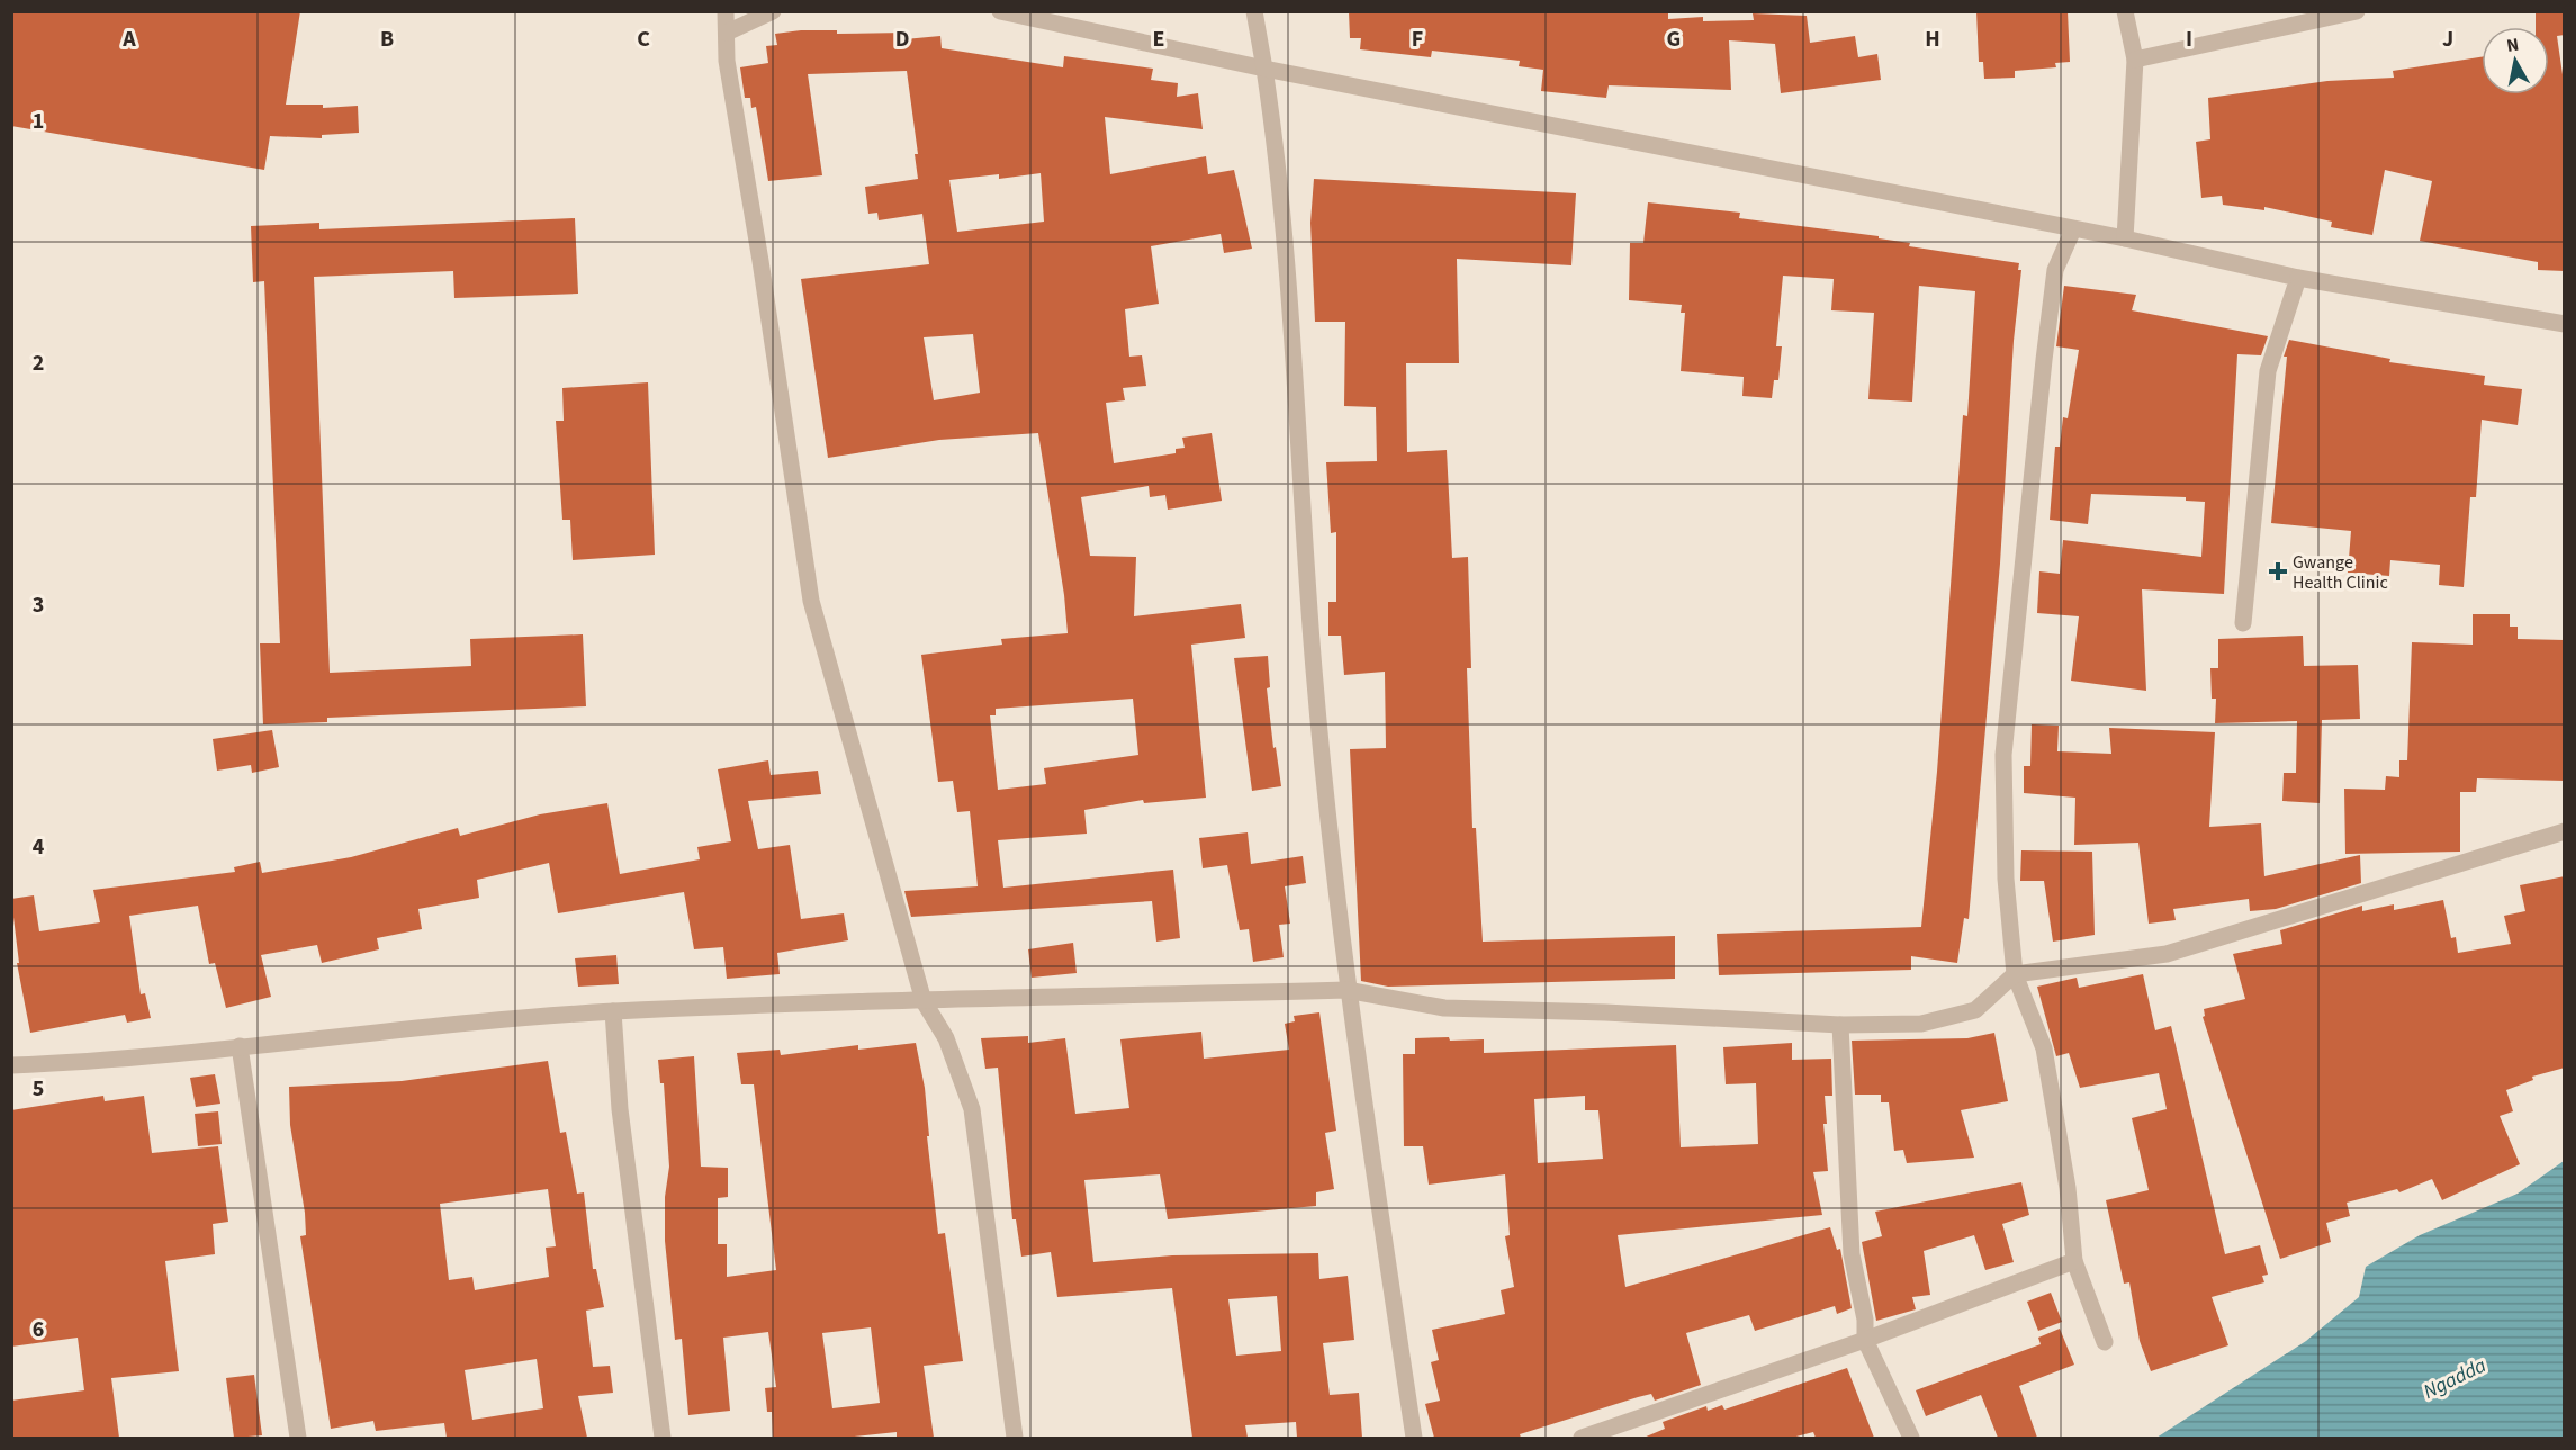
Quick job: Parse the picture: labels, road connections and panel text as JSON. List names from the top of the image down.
{
  "water": ["Ngadda"],
  "places": {
    "health": ["Gwange Health Clinic"]
  },
  "north": "top",
  "grid": {
    "columns": [
      "A",
      "B",
      "C",
      "D",
      "E",
      "F",
      "G",
      "H",
      "I",
      "J"
    ],
    "rows": [
      "1",
      "2",
      "3",
      "4",
      "5",
      "6"
    ]
  }
}
